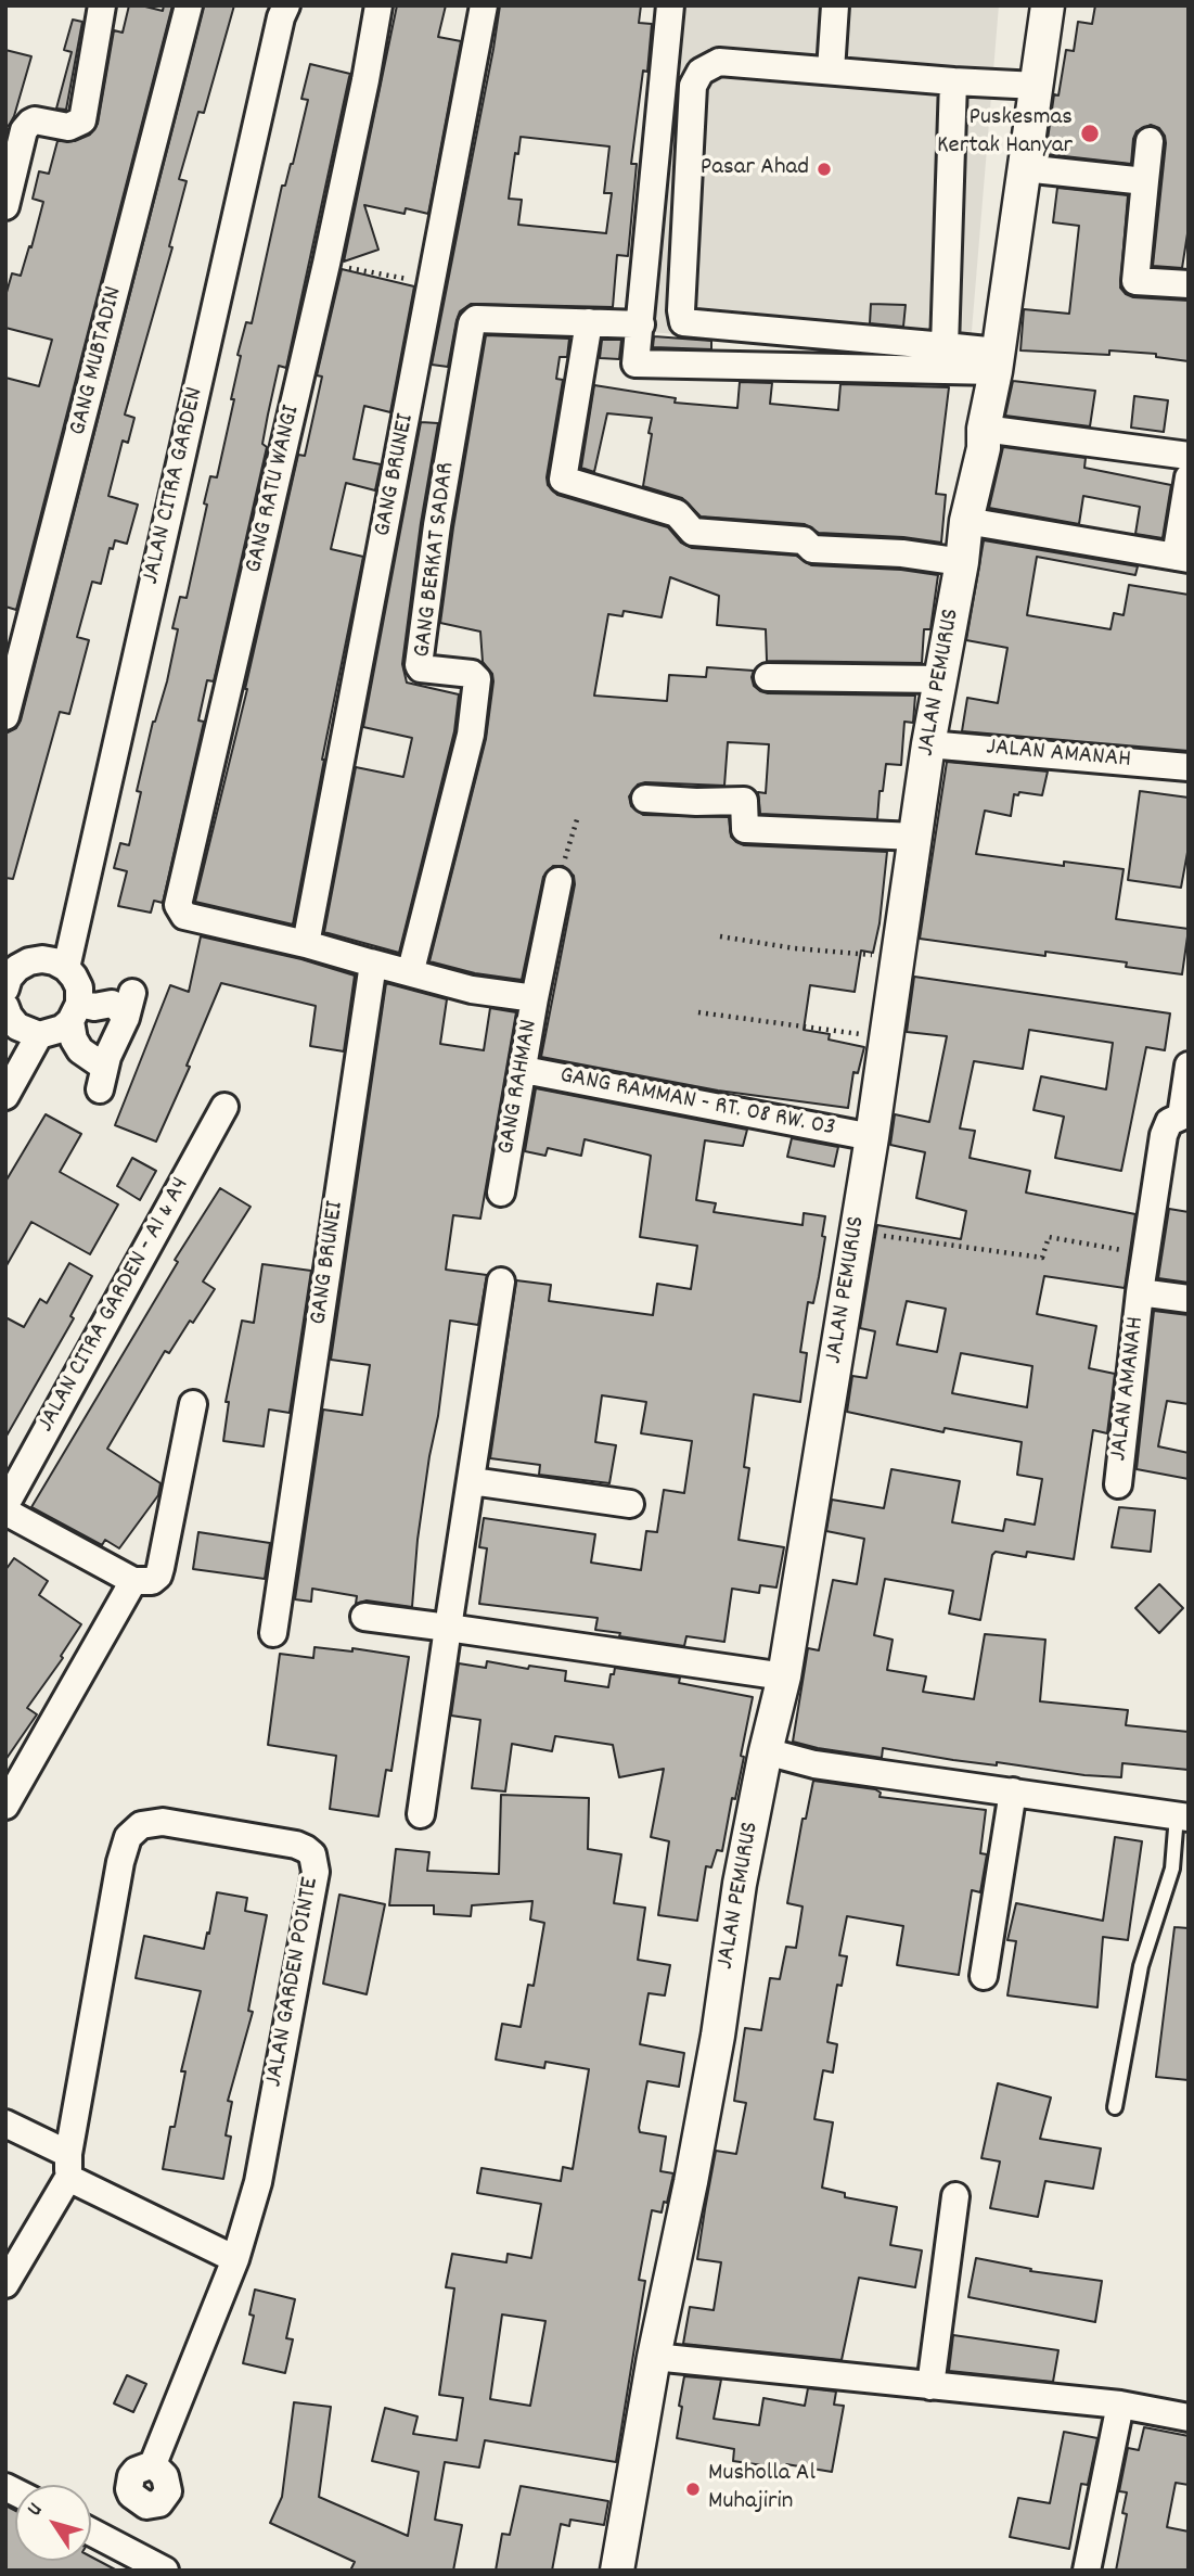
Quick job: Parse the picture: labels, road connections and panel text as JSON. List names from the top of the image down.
{
  "streets": {
    "street": [
      "GANG MUBTADIN",
      "GANG BRUNEI",
      "JALAN CITRA GARDEN",
      "GANG RATU WANGI",
      "GANG BERKAT SADAR",
      "JALAN PEMURUS",
      "JALAN AMANAH",
      "GANG RAHMAN",
      "GANG RAMMAN - RT. 08 RW. 03",
      "JALAN CITRA GARDEN - A1 & A4",
      "JALAN GARDEN POINTE"
    ]
  },
  "crossings": [
    ["GANG BRUNEI", "GANG RATU WANGI"],
    ["GANG BRUNEI", "GANG RAHMAN"],
    ["JALAN PEMURUS", "JALAN AMANAH"],
    ["JALAN PEMURUS", "GANG RAMMAN - RT. 08 RW. 03"],
    ["GANG RAHMAN", "GANG RAMMAN - RT. 08 RW. 03"]
  ],
  "places": ["Puskesmas Kertak Hanyar", "Pasar Ahad", "Musholla Al Muhajirin"],
  "north": "top left"
}
